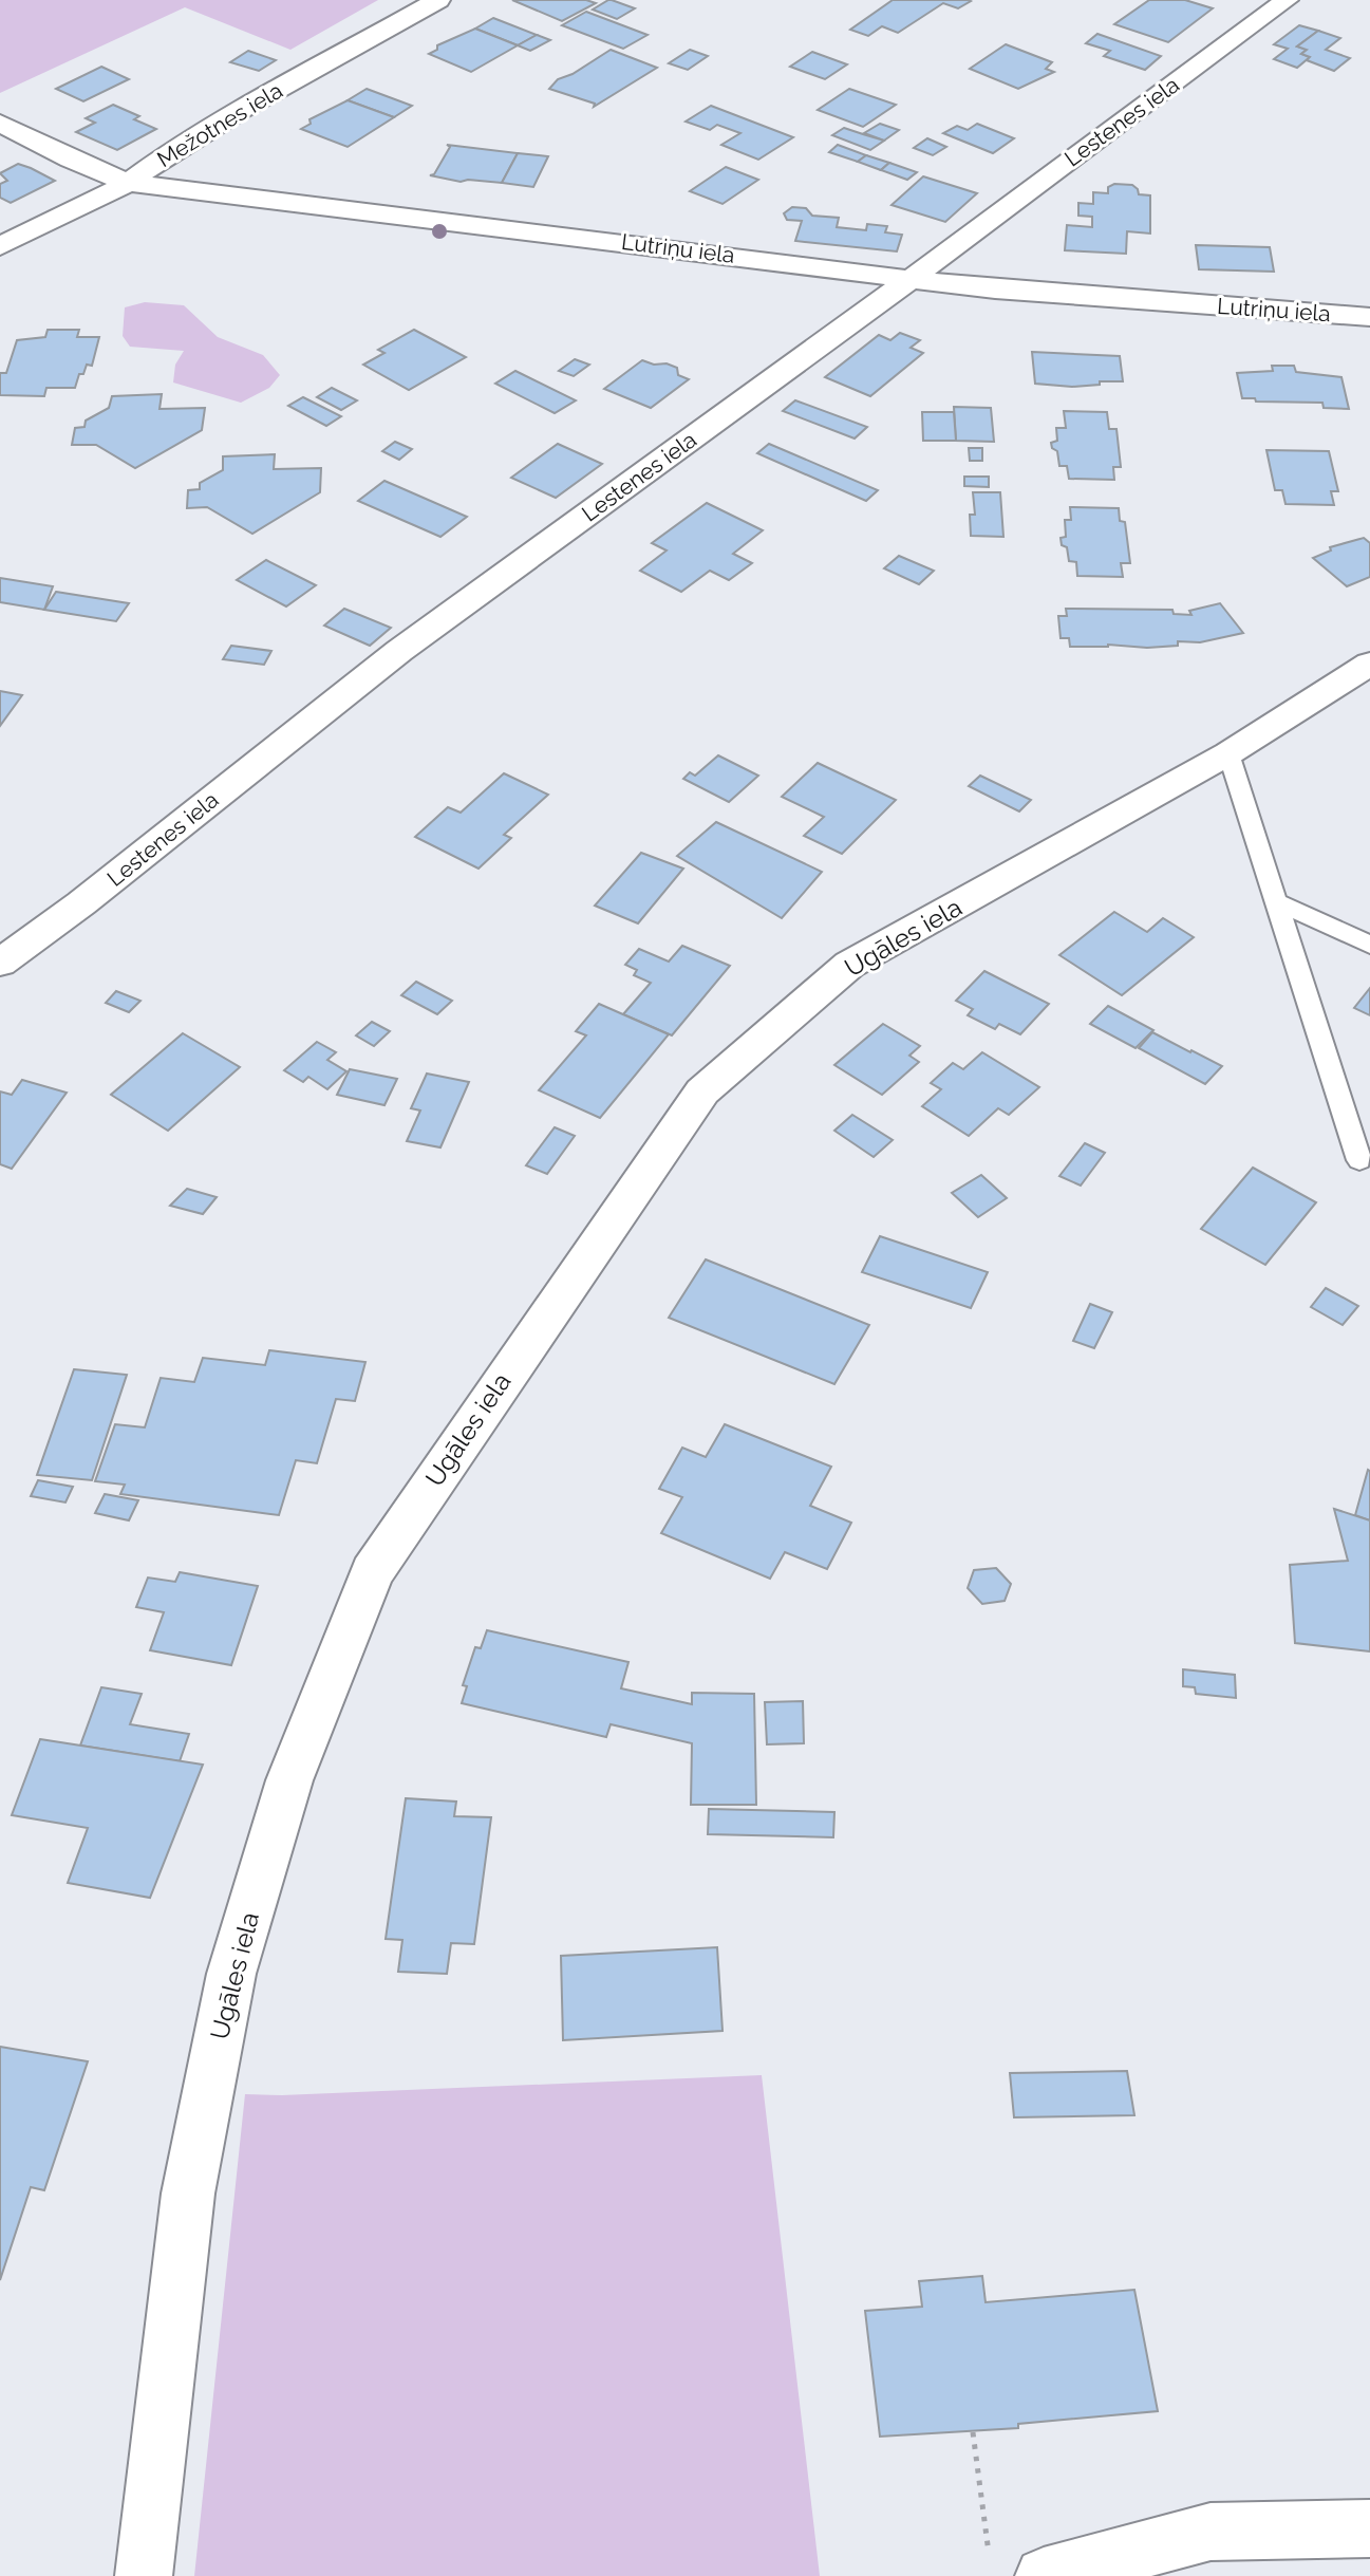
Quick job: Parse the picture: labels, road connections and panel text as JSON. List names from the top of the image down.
{
  "streets": {
    "street": [
      "Lestenes iela",
      "Mežotnes iela",
      "Lutriņu iela",
      "Ugāles iela"
    ]
  },
  "crossings": [
    ["Lestenes iela", "Lutriņu iela"],
    ["Mežotnes iela", "Lutriņu iela"]
  ]
}
